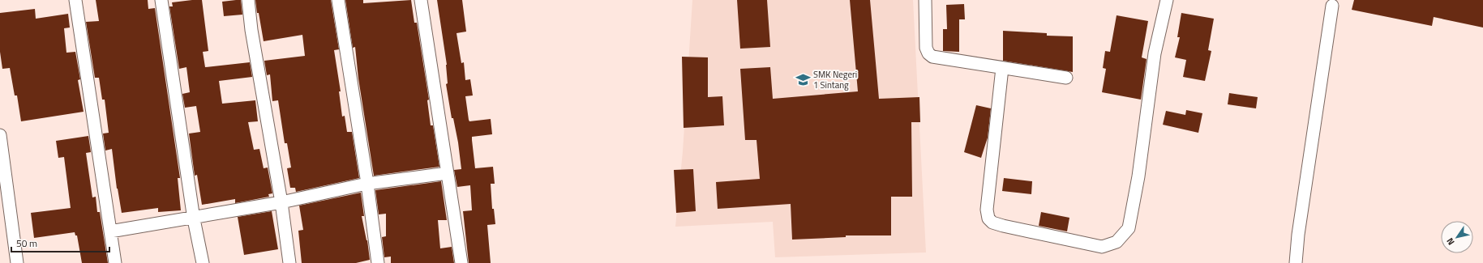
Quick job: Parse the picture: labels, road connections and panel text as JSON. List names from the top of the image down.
{
  "places": {
    "school or university": ["SMK Negeri 1 Sintang"]
  },
  "scale_bar": "50 m",
  "north": "bottom left"
}
